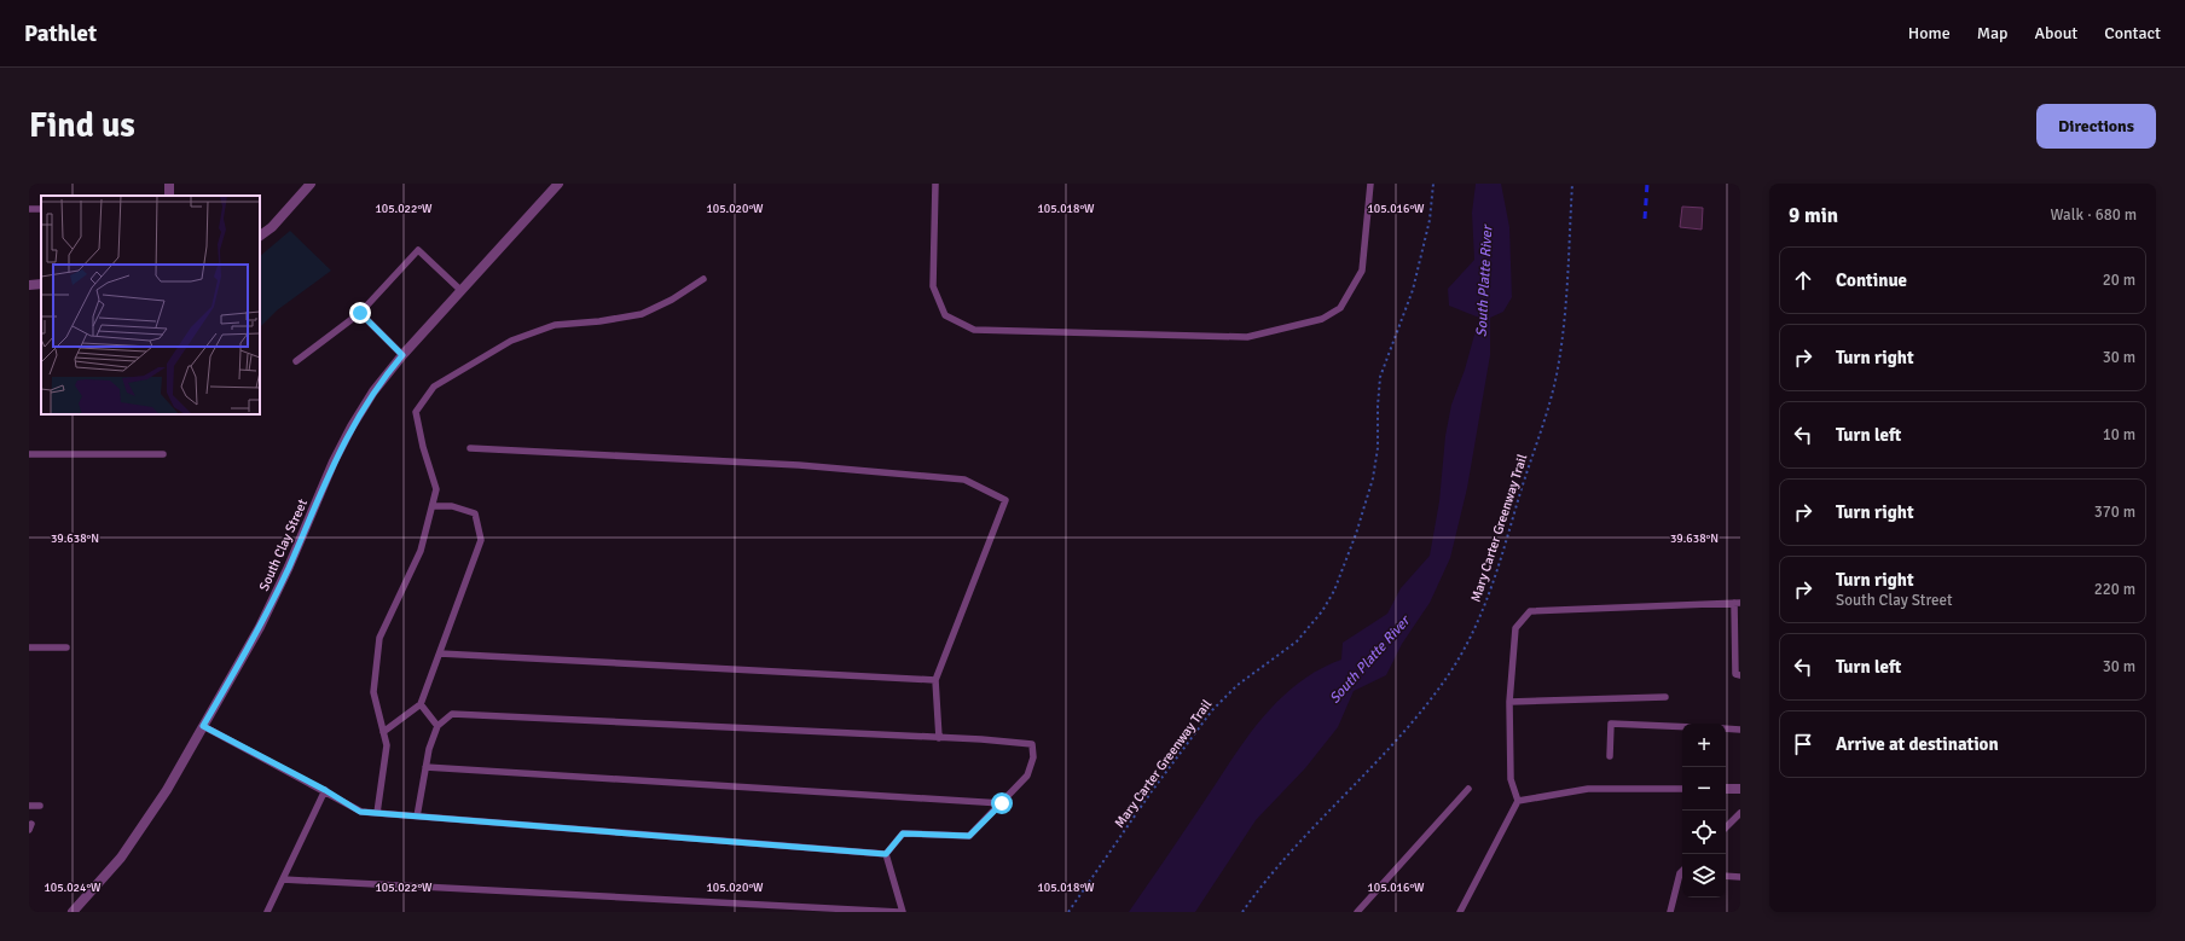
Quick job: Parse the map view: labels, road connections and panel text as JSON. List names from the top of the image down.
{
  "streets": {
    "street": ["South Clay Street"],
    "path": ["Mary Carter Greenway Trail"]
  },
  "water": ["South Platte River"],
  "page": {
    "header": "Pathlet",
    "nav": [
      "Home",
      "Map",
      "About",
      "Contact"
    ],
    "buttons": "Directions",
    "title": "Find us",
    "heading": ["9 min", "Walk · 680 m"],
    "list": [
      ["Continue", "20 m"],
      ["Turn right", "30 m"],
      ["Turn left", "10 m"],
      ["Turn right", "370 m"],
      ["Turn right", "South Clay Street", "220 m"],
      ["Turn left", "30 m"],
      "Arrive at destination"
    ],
    "map_buttons": ["+", "−"]
  },
  "coordinates": [
    "105.022°W",
    "105.020°W",
    "105.018°W",
    "105.016°W",
    "39.638°N",
    "105.024°W"
  ]
}
